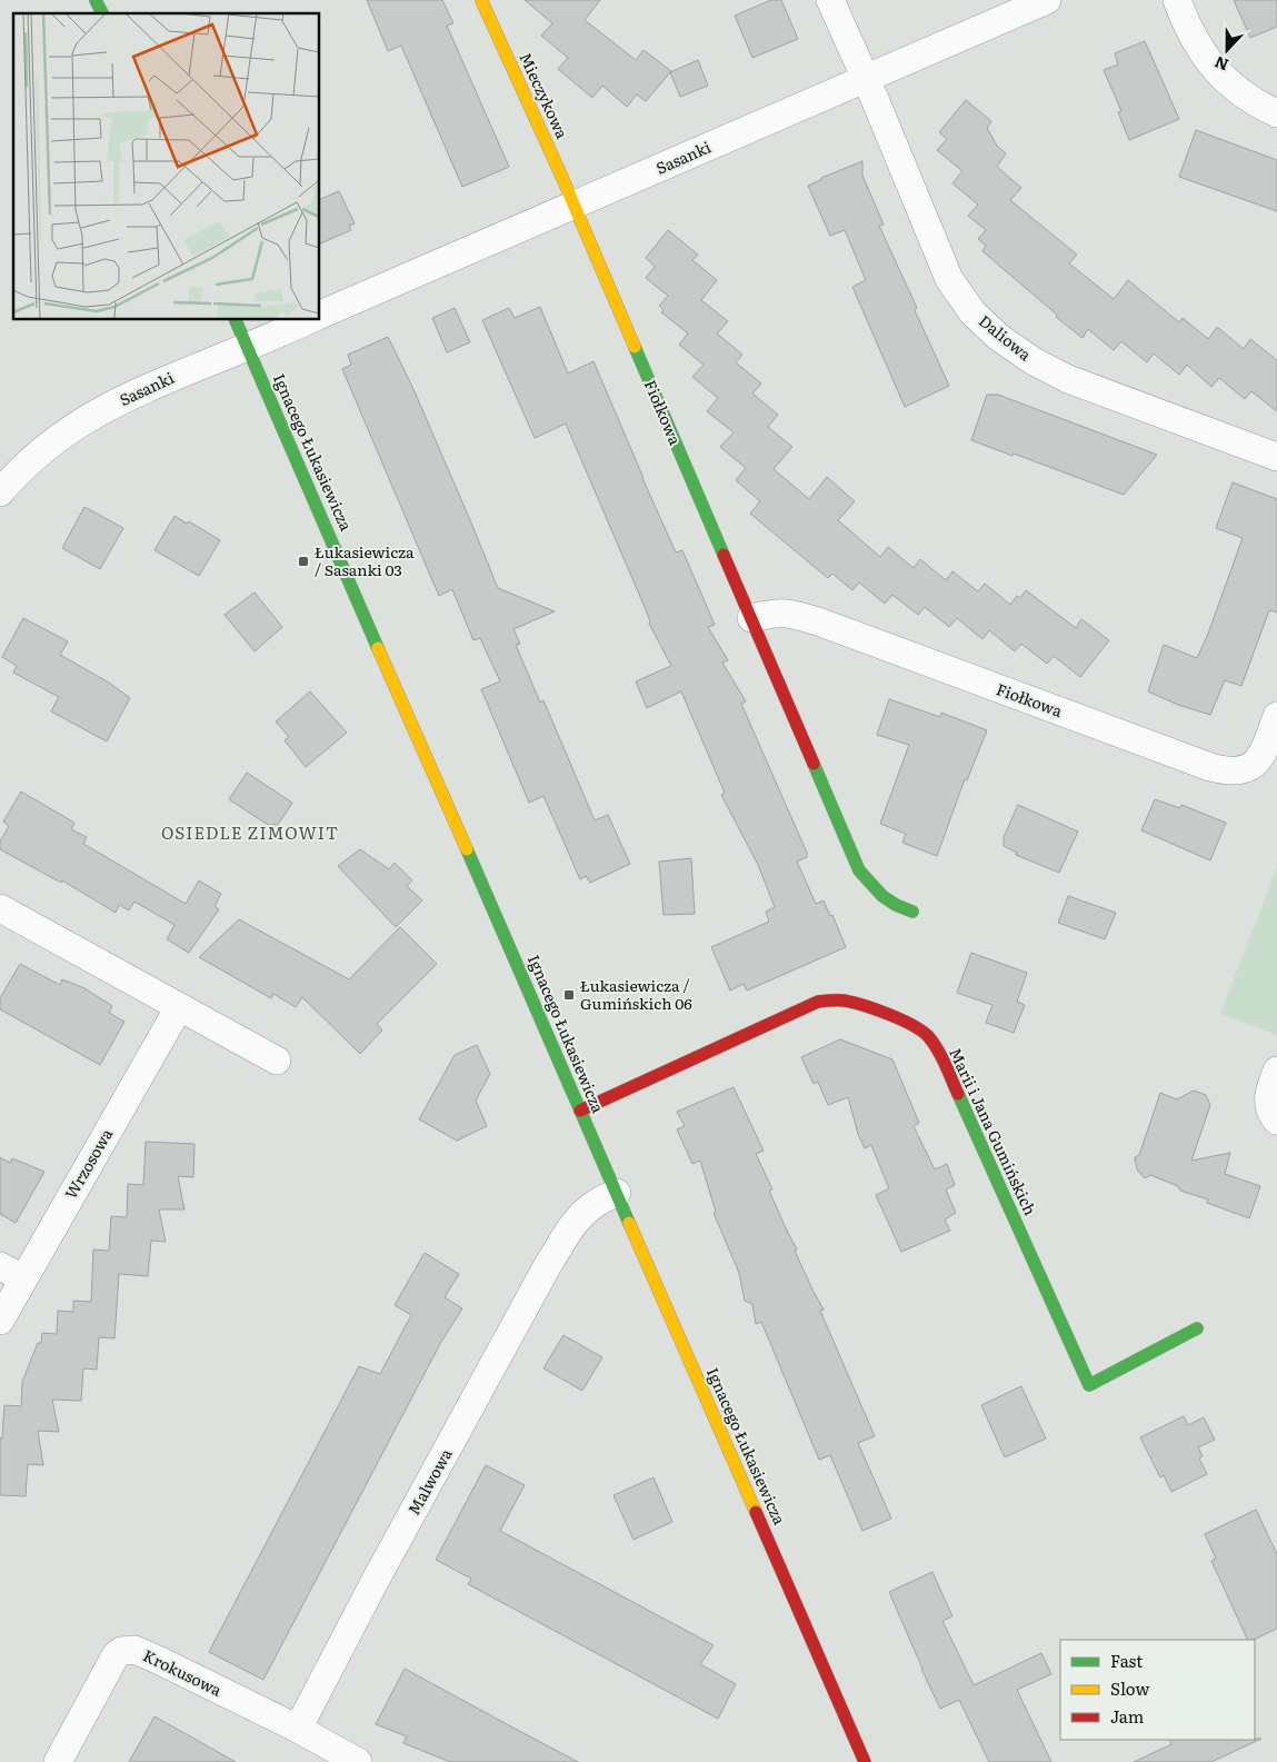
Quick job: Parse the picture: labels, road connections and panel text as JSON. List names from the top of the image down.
{
  "streets": {
    "street": [
      "Mieczykowa",
      "Sasanki",
      "Daliowa",
      "Fiołkowa",
      "Ignacego Łukasiewicza",
      "Marii i Jana Gumińskich",
      "Wrzosowa",
      "Malwowa",
      "Krokusowa"
    ]
  },
  "crossings": [
    ["Mieczykowa", "Sasanki"],
    ["Mieczykowa", "Fiołkowa"],
    ["Sasanki", "Daliowa"],
    ["Sasanki", "Fiołkowa"],
    ["Sasanki", "Ignacego Łukasiewicza"],
    ["Ignacego Łukasiewicza", "Marii i Jana Gumińskich"],
    ["Ignacego Łukasiewicza", "Malwowa"],
    ["Malwowa", "Krokusowa"]
  ],
  "districts": ["OSIEDLE ZIMOWIT"],
  "places": {
    "transit": ["Łukasiewicza / Sasanki 03", "Łukasiewicza / Gumińskich 06"]
  },
  "legend": ["Fast", "Slow", "Jam"],
  "north": "bottom"
}
